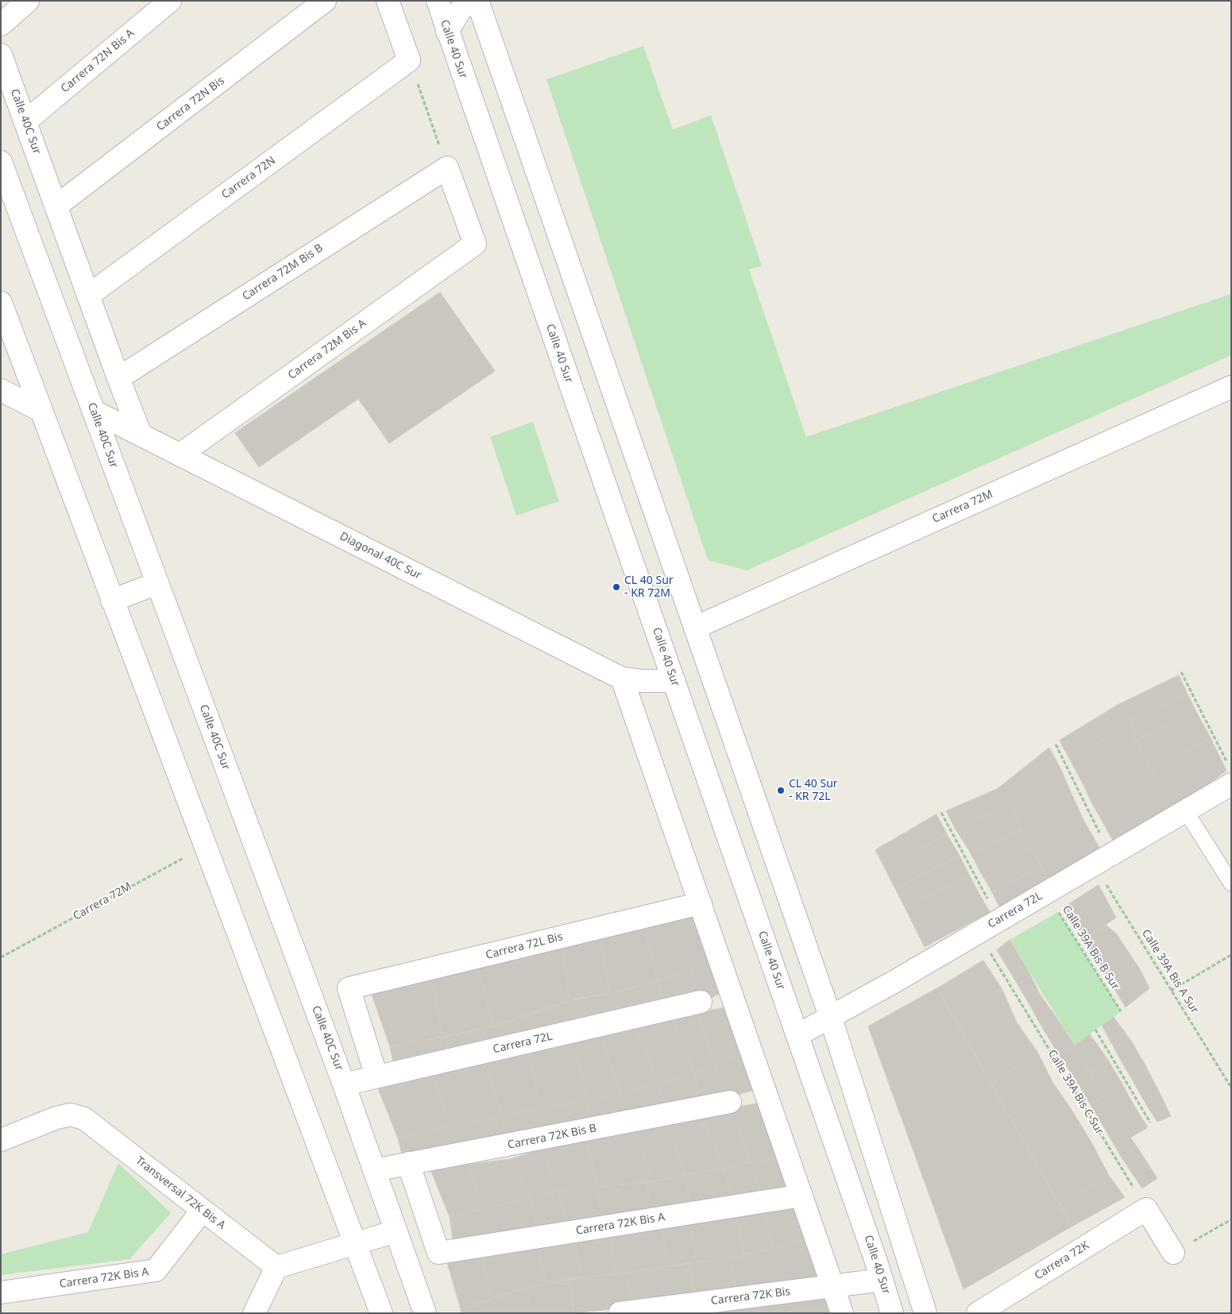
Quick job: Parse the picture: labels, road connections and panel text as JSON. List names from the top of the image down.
{
  "streets": {
    "street": [
      "Calle 40 Sur",
      "Carrera 72N Bis A",
      "Carrera 72N Bis",
      "Calle 40C Sur",
      "Carrera 72N",
      "Carrera 72M Bis B",
      "Carrera 72M Bis A",
      "Carrera 72M",
      "Diagonal 40C Sur",
      "Carrera 72L",
      "Carrera 72L Bis",
      "Carrera 72K Bis B",
      "Transversal 72K Bis A",
      "Carrera 72K Bis A",
      "Carrera 72K",
      "Carrera 72K Bis"
    ],
    "path": ["Calle 39A Bis B Sur", "Calle 39A Bis A Sur", "Calle 39A Bis C Sur"]
  },
  "crossings": [
    ["Calle 40 Sur", "Diagonal 40C Sur"],
    ["Calle 40 Sur", "Carrera 72L"],
    ["Calle 40 Sur", "Carrera 72K Bis"],
    ["Carrera 72N Bis A", "Calle 40C Sur"],
    ["Carrera 72N Bis", "Calle 40C Sur"],
    ["Calle 40C Sur", "Carrera 72N"],
    ["Calle 40C Sur", "Carrera 72M Bis B"],
    ["Calle 40C Sur", "Diagonal 40C Sur"],
    ["Calle 40C Sur", "Carrera 72L"],
    ["Calle 40C Sur", "Carrera 72K Bis B"],
    ["Carrera 72M Bis B", "Carrera 72M Bis A"],
    ["Carrera 72M Bis A", "Diagonal 40C Sur"],
    ["Carrera 72L", "Carrera 72L Bis"],
    ["Carrera 72L", "Calle 39A Bis B Sur"],
    ["Carrera 72L", "Calle 39A Bis A Sur"],
    ["Carrera 72L", "Calle 39A Bis C Sur"],
    ["Calle 39A Bis C Sur", "Carrera 72K"],
    ["Carrera 72K Bis B", "Carrera 72K Bis A"],
    ["Transversal 72K Bis A", "Carrera 72K Bis A"]
  ],
  "places": ["CL 40 Sur - KR 72M", "CL 40 Sur - KR 72L"]
}
